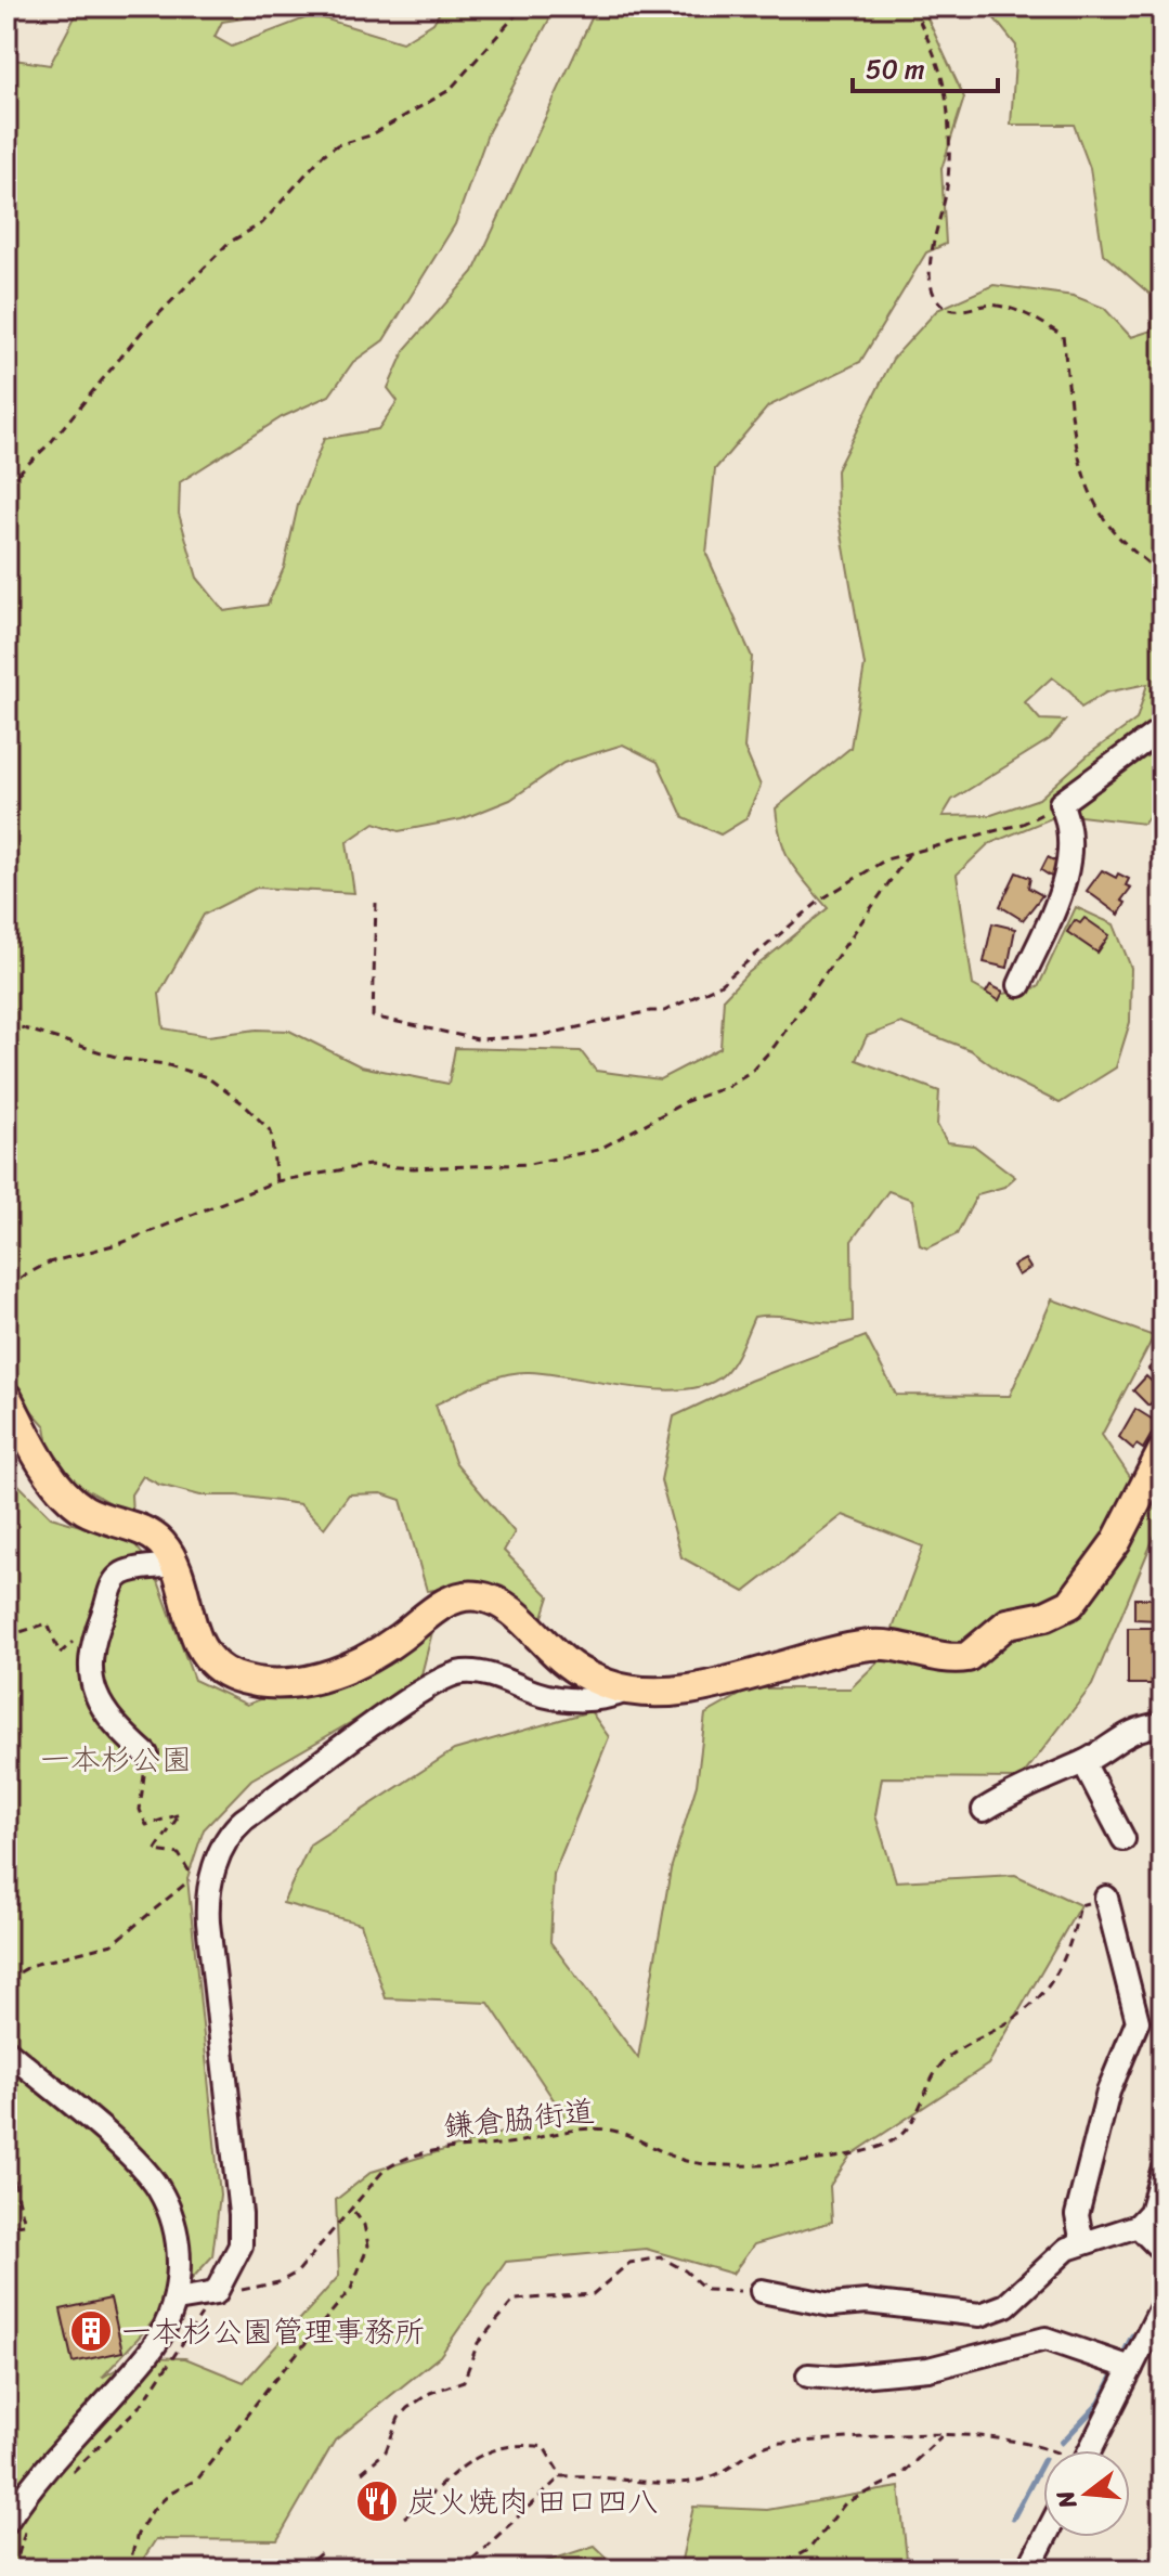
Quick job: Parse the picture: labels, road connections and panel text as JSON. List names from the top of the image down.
{
  "streets": {
    "path": ["鎌倉脇街道"]
  },
  "parks": ["一本杉公園"],
  "places": {
    "building": ["一本杉公園管理事務所"],
    "restaurant": ["炭火焼肉 田口四八"]
  },
  "scale_bar": "50 m",
  "north": "left"
}
